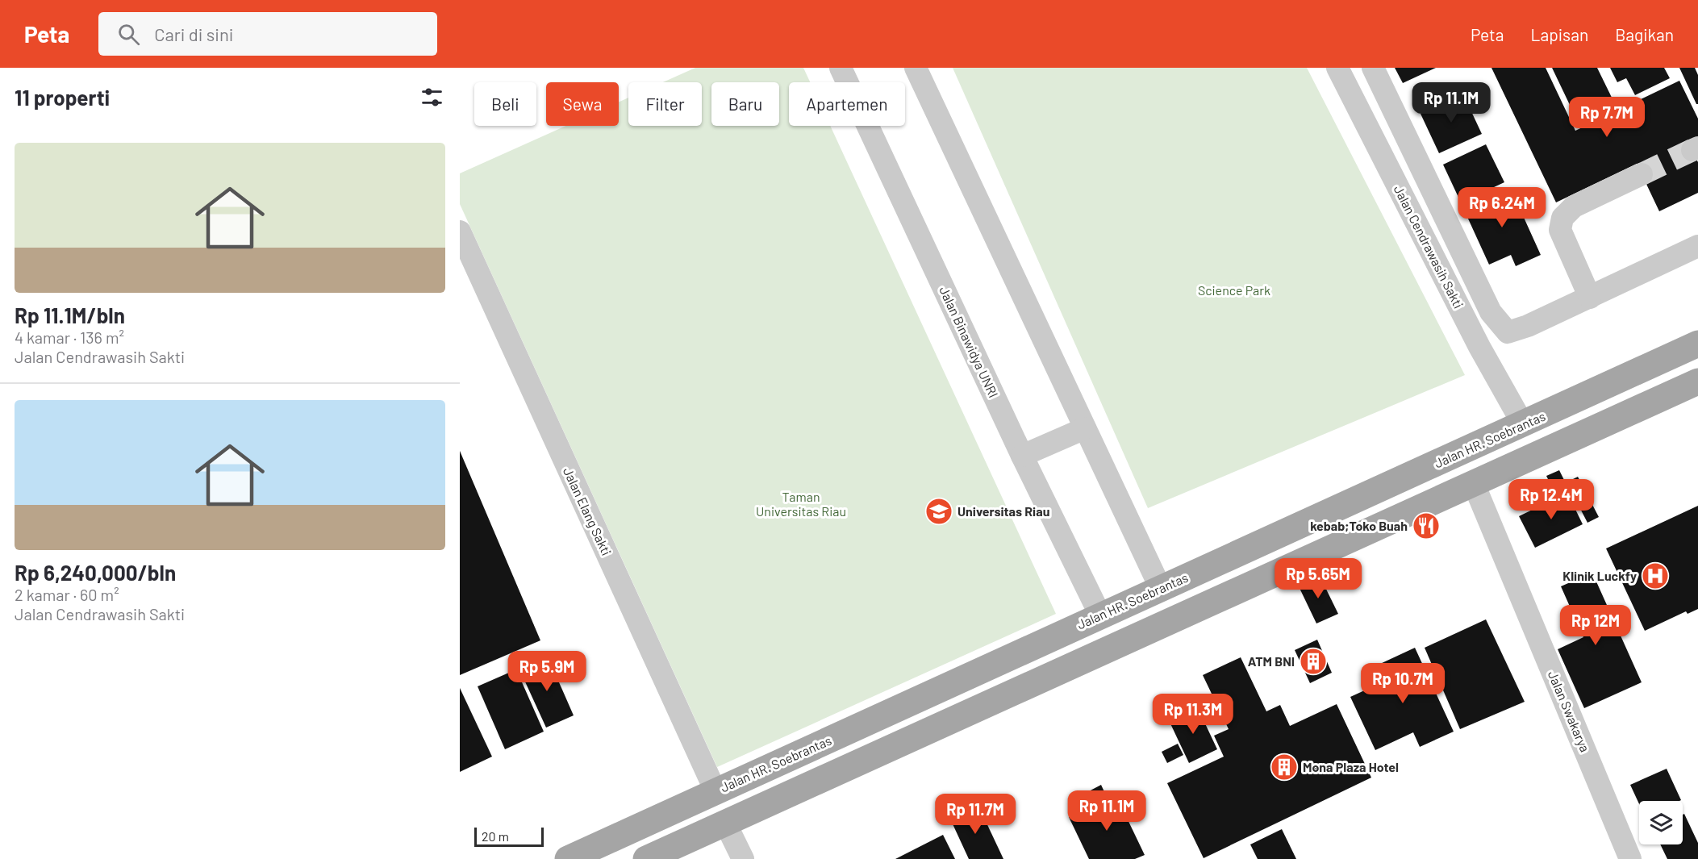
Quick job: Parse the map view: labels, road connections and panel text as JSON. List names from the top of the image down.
{
  "streets": {
    "main road": ["Jalan HR. Soebrantas"],
    "street": [
      "Jalan Cendrawasih Sakti",
      "Jalan Binawidya UNRI",
      "Jalan Elang Sakti",
      "Jalan Swakarya"
    ]
  },
  "crossings": [
    ["Jalan Cendrawasih Sakti", "Jalan HR. Soebrantas"],
    ["Jalan Binawidya UNRI", "Jalan HR. Soebrantas"],
    ["Jalan HR. Soebrantas", "Jalan Elang Sakti"]
  ],
  "parks": ["Science Park", "Taman Universitas Riau"],
  "places": {
    "school or university": ["Universitas Riau"],
    "restaurant": ["kebab;Toko Buah"],
    "hospital": ["Klinik Luckfy"],
    "building": ["ATM BNI", "Mona Plaza Hotel"]
  },
  "scale_bar": "20 m",
  "page": {
    "header": "Peta",
    "search": "Cari di sini",
    "nav": ["Peta", "Lapisan", "Bagikan"],
    "heading": "11 properti",
    "price": [
      "Rp 11.1M",
      "Rp 7.7M",
      "Rp 6.24M",
      "Rp 12.4M",
      "Rp 5.65M",
      "Rp 12M",
      "Rp 5.9M",
      "Rp 10.7M",
      "Rp 11.3M",
      "Rp 11.1M",
      "Rp 11.7M"
    ],
    "chip": [
      "Beli",
      "Sewa",
      "Filter",
      "Baru",
      "Apartemen"
    ],
    "list": [
      {
        "name": "Rp 11.1M/bln",
        "note": "4 kamar · 136 m² · Jalan Cendrawasih Sakti"
      },
      {
        "name": "Rp 6,240,000/bln",
        "note": "2 kamar · 60 m² · Jalan Cendrawasih Sakti"
      }
    ],
    "scale": "20 m"
  }
}
